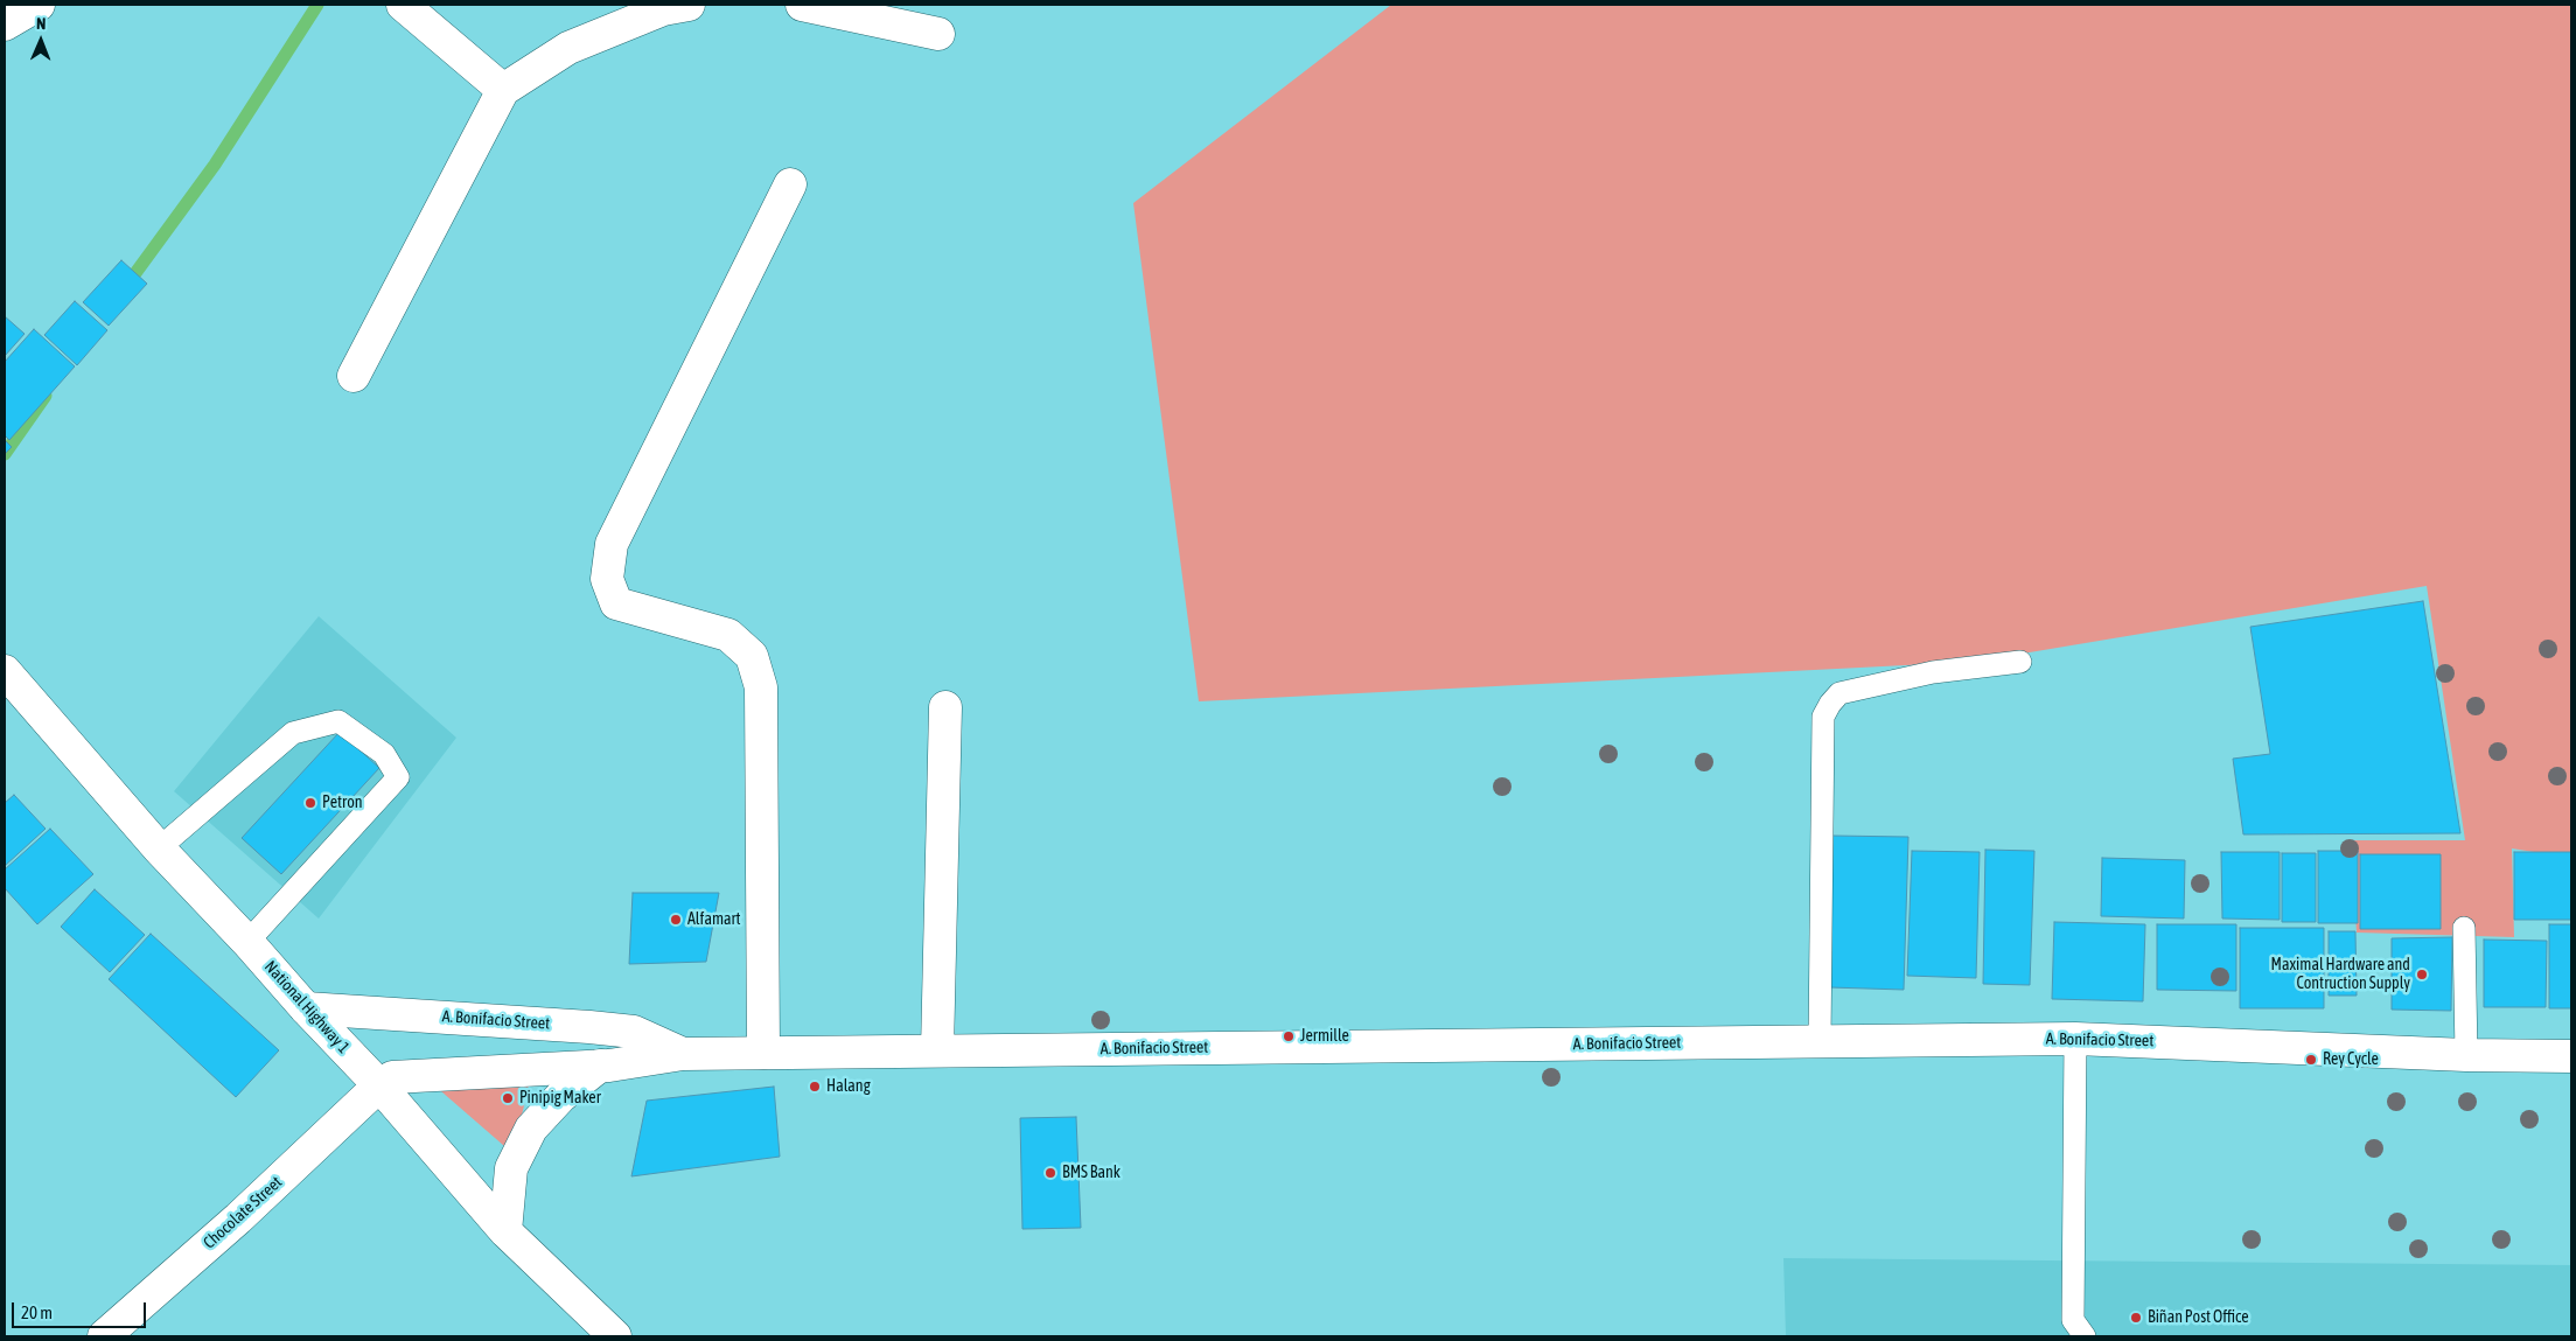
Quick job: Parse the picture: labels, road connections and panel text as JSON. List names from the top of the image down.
{
  "streets": {
    "main road": ["National Highway 1", "A. Bonifacio Street", "Chocolate Street"]
  },
  "crossings": [
    ["National Highway 1", "A. Bonifacio Street"],
    ["National Highway 1", "Chocolate Street"],
    ["A. Bonifacio Street", "Chocolate Street"]
  ],
  "places": [
    "Petron",
    "Alfamart",
    "Maximal Hardware and Contruction Supply",
    "Jermille",
    "Rey Cycle",
    "Halang",
    "Pinipig Maker",
    "BMS Bank",
    "Biñan Post Office"
  ],
  "scale_bar": "20 m",
  "north": "top"
}
